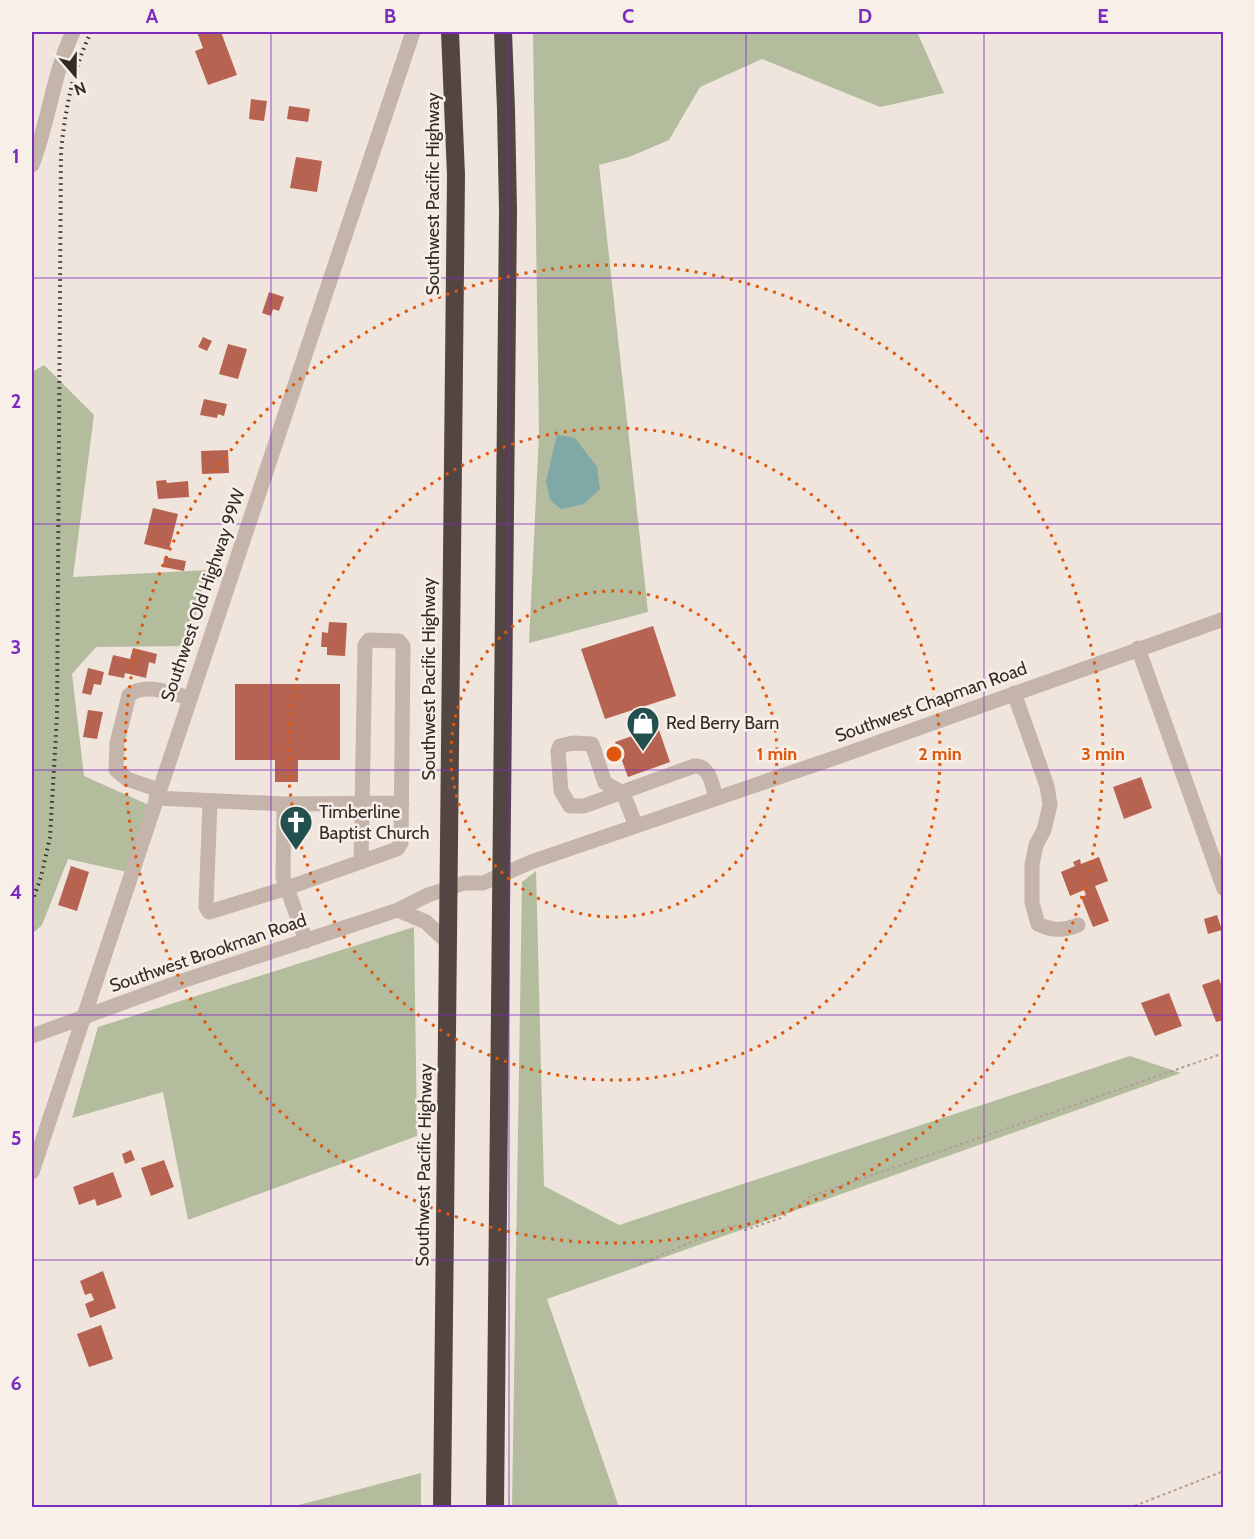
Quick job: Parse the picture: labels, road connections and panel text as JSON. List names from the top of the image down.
{
  "streets": {
    "highway": ["Southwest Pacific Highway"],
    "street": ["Southwest Old Highway 99W", "Southwest Chapman Road", "Southwest Brookman Road"]
  },
  "crossings": [
    ["Southwest Pacific Highway", "Southwest Chapman Road"],
    ["Southwest Pacific Highway", "Southwest Brookman Road"],
    ["Southwest Old Highway 99W", "Southwest Brookman Road"],
    ["Southwest Chapman Road", "Southwest Brookman Road"]
  ],
  "places": {
    "shop": ["Red Berry Barn"],
    "church": ["Timberline Baptist Church"]
  },
  "north": "bottom",
  "grid": {
    "columns": [
      "A",
      "B",
      "C",
      "D",
      "E"
    ],
    "rows": [
      "1",
      "2",
      "3",
      "4",
      "5",
      "6"
    ]
  },
  "rings": ["1 min", "2 min", "3 min"]
}
